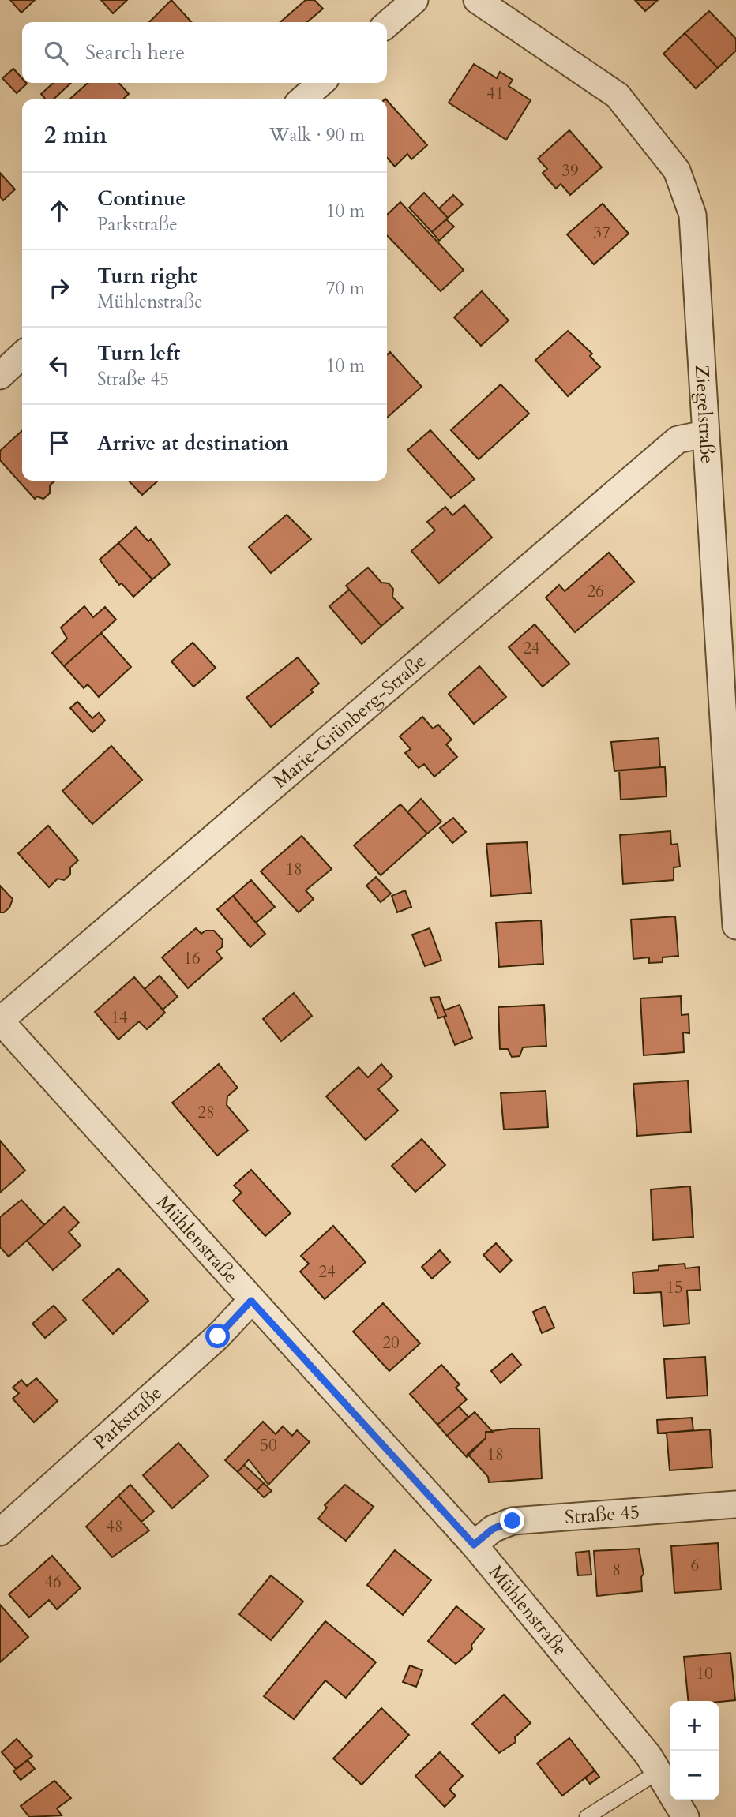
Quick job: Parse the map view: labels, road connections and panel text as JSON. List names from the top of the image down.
{
  "streets": {
    "street": [
      "Ziegelstraße",
      "Marie-Grünberg-Straße",
      "Mühlenstraße",
      "Parkstraße",
      "Straße 45"
    ]
  },
  "crossings": [
    ["Ziegelstraße", "Marie-Grünberg-Straße"],
    ["Marie-Grünberg-Straße", "Mühlenstraße"],
    ["Mühlenstraße", "Parkstraße"],
    ["Mühlenstraße", "Straße 45"]
  ],
  "house_numbers": [
    "41",
    "39",
    "37",
    "26",
    "24",
    "18",
    "16",
    "14",
    "28",
    "24",
    "15",
    "20",
    "50",
    "18",
    "48",
    "6",
    "8",
    "46",
    "10"
  ],
  "page": {
    "search": "Search here",
    "heading": ["2 min", "Walk · 90 m"],
    "list": [
      ["Continue", "Parkstraße", "10 m"],
      ["Turn right", "Mühlenstraße", "70 m"],
      ["Turn left", "Straße 45", "10 m"],
      "Arrive at destination"
    ],
    "map_buttons": ["+", "−"]
  }
}
